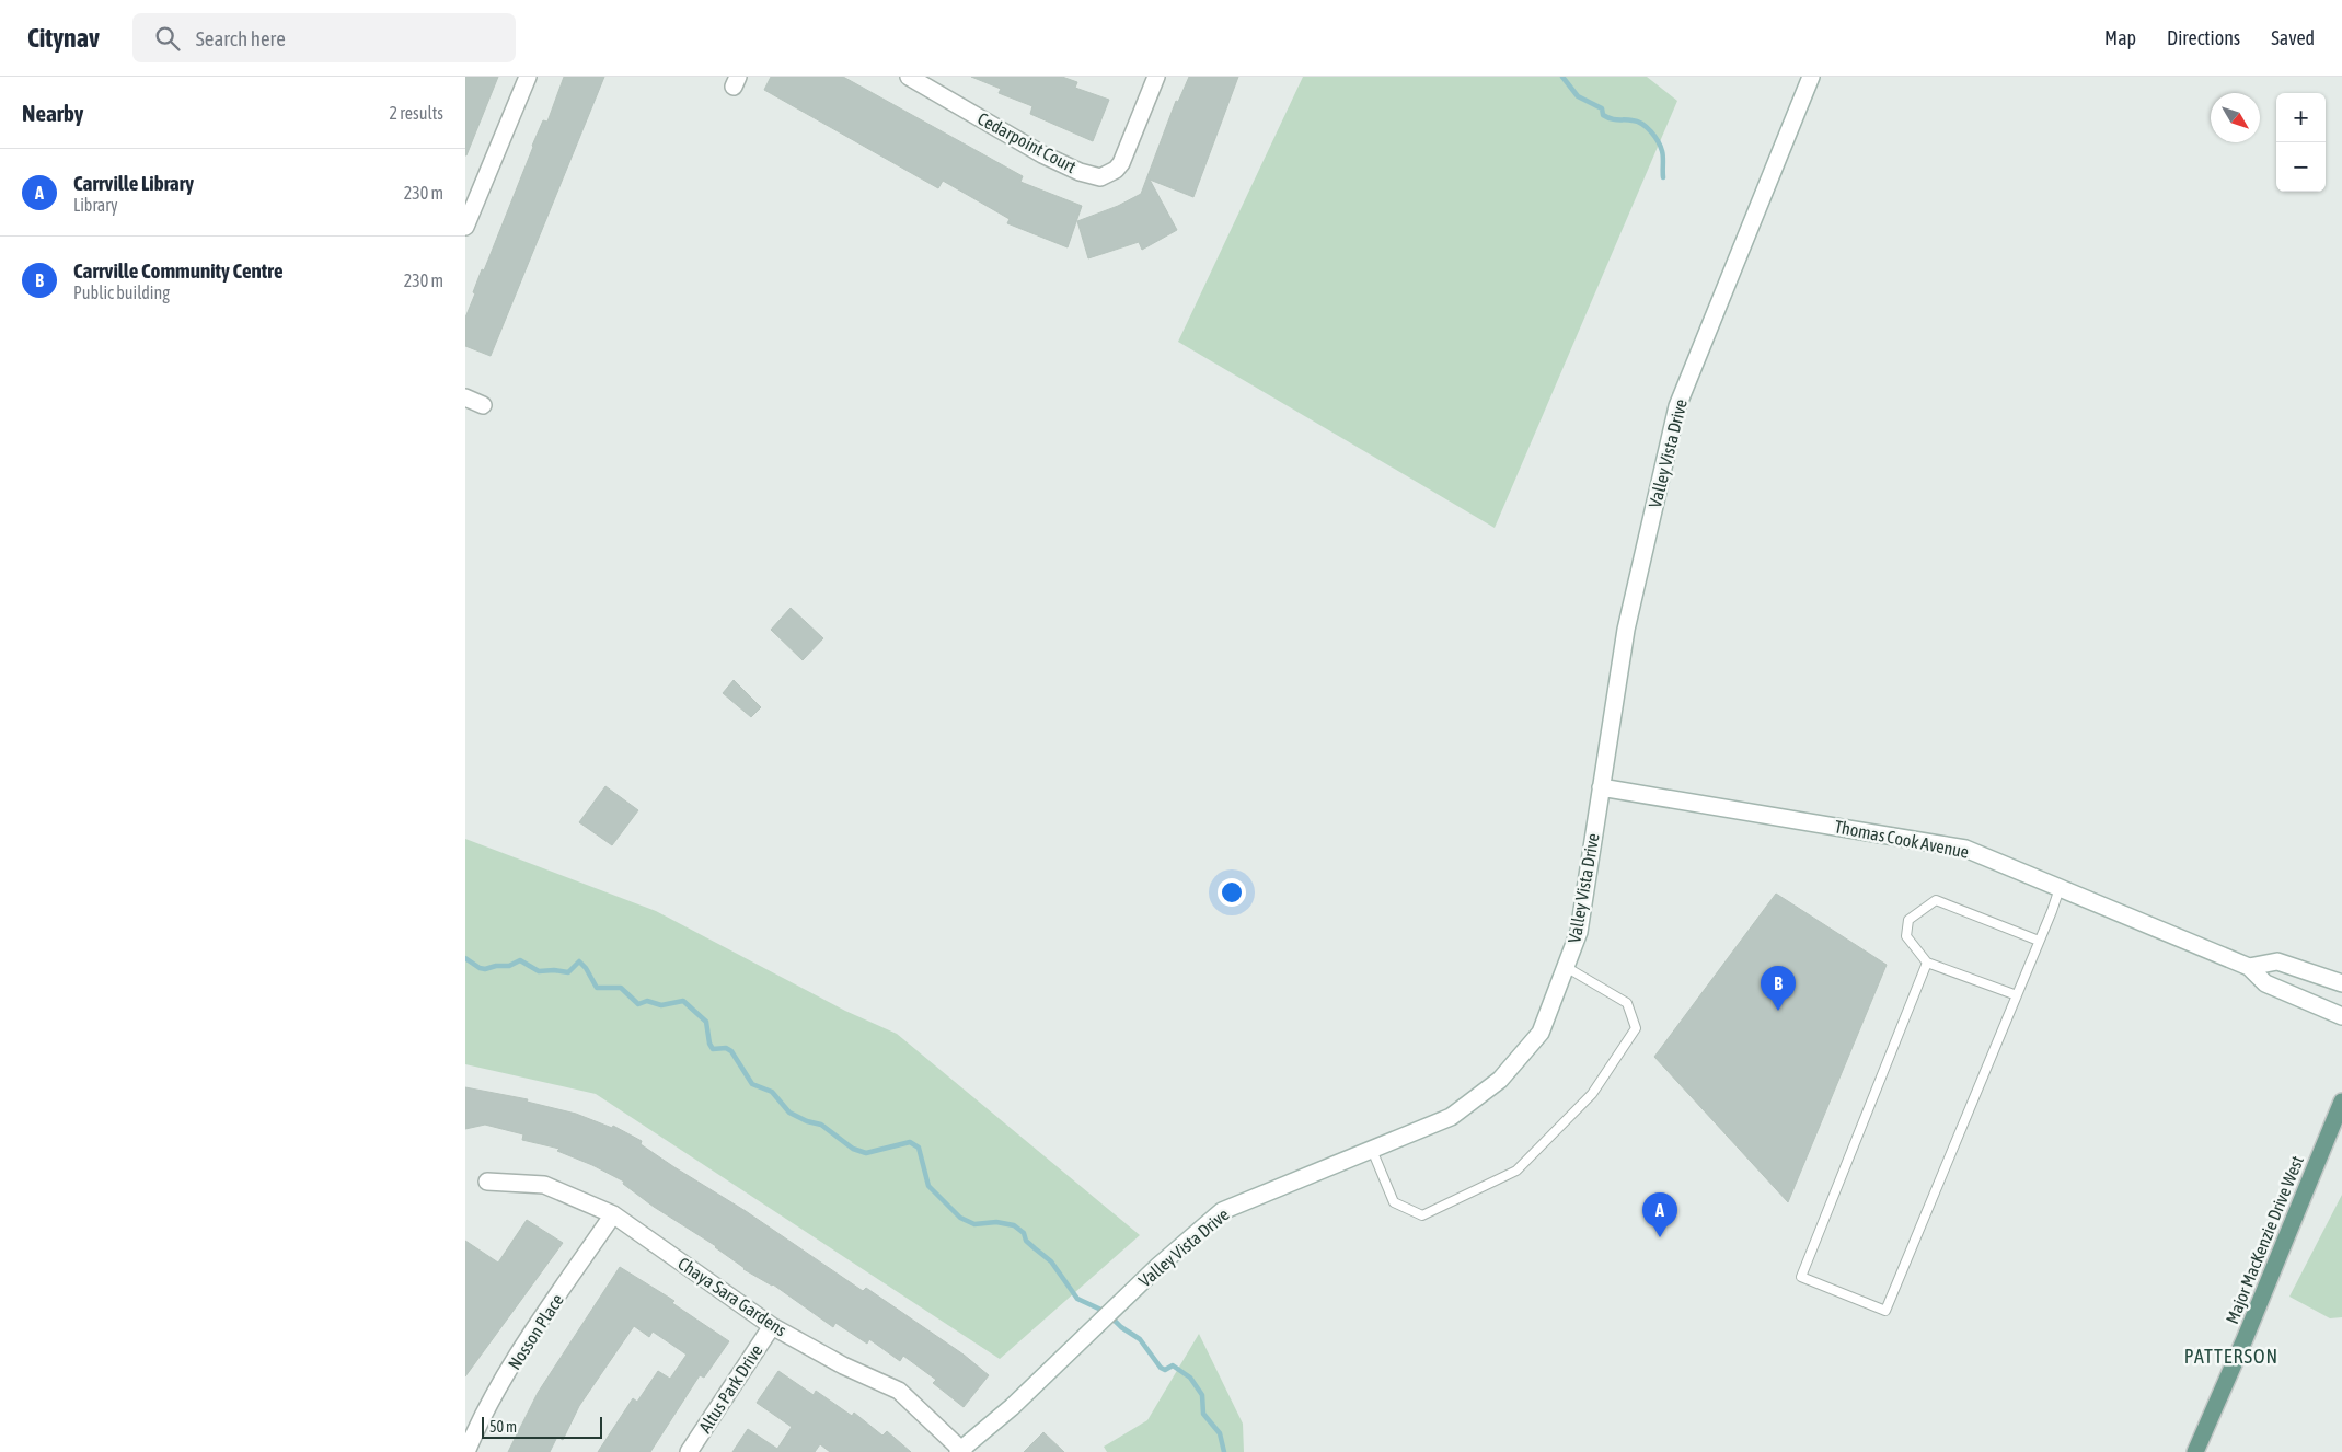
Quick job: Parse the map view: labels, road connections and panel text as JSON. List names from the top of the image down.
{
  "streets": {
    "main road": ["Major MacKenzie Drive West"],
    "street": [
      "Cedarpoint Court",
      "Valley Vista Drive",
      "Thomas Cook Avenue",
      "Chaya Sara Gardens",
      "Nosson Place",
      "Altus Park Drive"
    ]
  },
  "crossings": [
    ["Valley Vista Drive", "Thomas Cook Avenue"],
    ["Valley Vista Drive", "Chaya Sara Gardens"],
    ["Chaya Sara Gardens", "Nosson Place"],
    ["Chaya Sara Gardens", "Altus Park Drive"]
  ],
  "districts": ["PATTERSON"],
  "scale_bar": "50 m",
  "north": "bottom right",
  "page": {
    "header": "Citynav",
    "search": "Search here",
    "nav": ["Map", "Directions", "Saved"],
    "heading": ["Nearby", "2 results"],
    "map_buttons": ["+", "−"],
    "list": [
      {
        "mark": "A",
        "name": "Carrville Library",
        "note": "Library",
        "value": "230 m"
      },
      {
        "mark": "B",
        "name": "Carrville Community Centre",
        "note": "Public building",
        "value": "230 m"
      }
    ],
    "pins": ["B", "A"],
    "scale": "50 m"
  }
}
